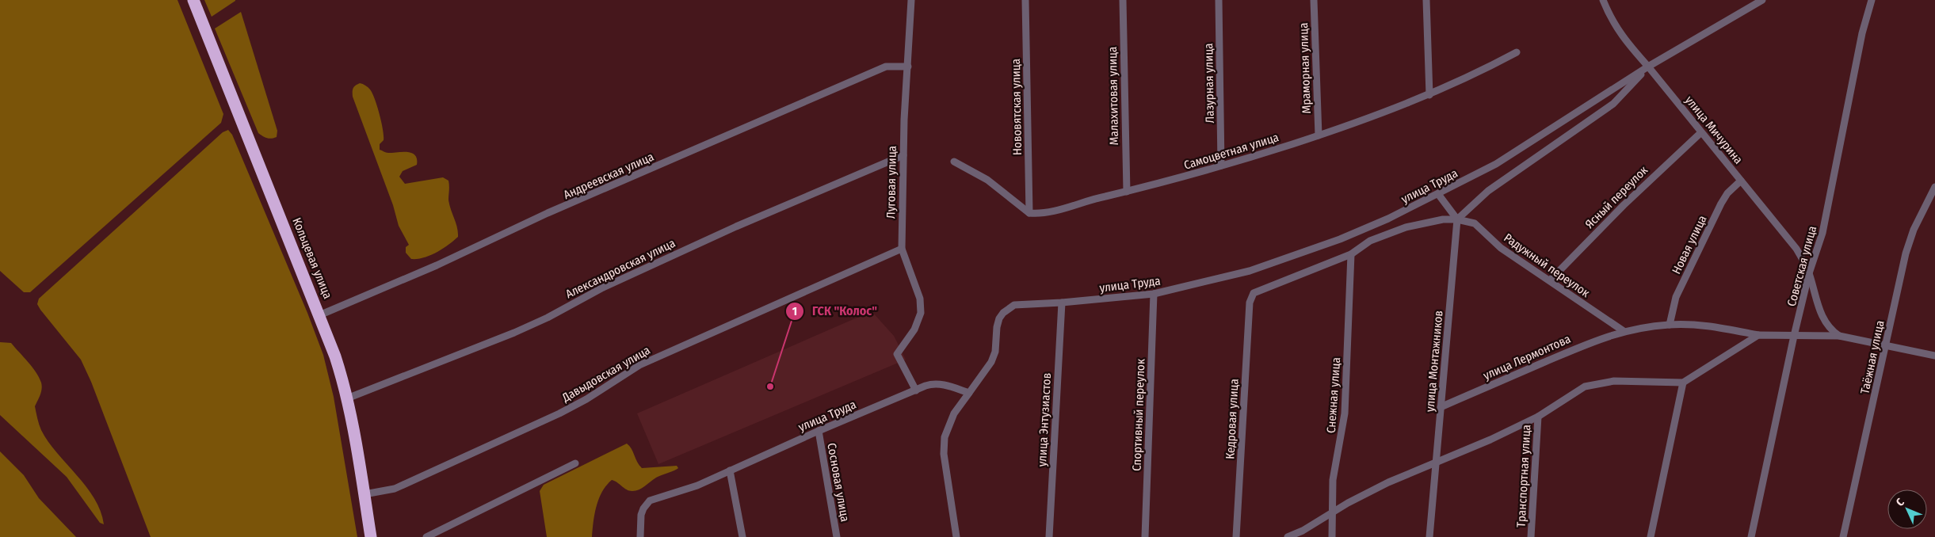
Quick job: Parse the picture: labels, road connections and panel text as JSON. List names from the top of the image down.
{
  "streets": {
    "highway": ["Кольцевая улица"],
    "street": [
      "Мраморная улица",
      "Лазурная улица",
      "Малахитовая улица",
      "Нововятская улица",
      "улица Мичурина",
      "Самоцветная улица",
      "Андреевская улица",
      "Луговая улица",
      "улица Труда",
      "Ясный переулок",
      "Новая улица",
      "Радужный переулок",
      "Советская улица",
      "Александровская улица",
      "улица Лермонтова",
      "Таёжная улица",
      "улица Монтажников",
      "Давыдовская улица",
      "Снежная улица",
      "Спортивный переулок",
      "Кедровая улица",
      "улица Энтузиастов",
      "Транспортная улица",
      "Сосновая улица"
    ]
  },
  "crossings": [
    ["Мраморная улица", "Самоцветная улица"],
    ["Лазурная улица", "Самоцветная улица"],
    ["Малахитовая улица", "Самоцветная улица"],
    ["Нововятская улица", "Самоцветная улица"],
    ["улица Мичурина", "улица Труда"],
    ["улица Мичурина", "Ясный переулок"],
    ["улица Мичурина", "Новая улица"],
    ["улица Мичурина", "Советская улица"],
    ["улица Мичурина", "улица Лермонтова"],
    ["Андреевская улица", "Луговая улица"],
    ["Андреевская улица", "Кольцевая улица"],
    ["Луговая улица", "улица Труда"],
    ["Луговая улица", "Александровская улица"],
    ["Луговая улица", "Давыдовская улица"],
    ["улица Труда", "Радужный переулок"],
    ["улица Труда", "улица Монтажников"],
    ["улица Труда", "Спортивный переулок"],
    ["улица Труда", "улица Энтузиастов"],
    ["улица Труда", "Сосновая улица"],
    ["Ясный переулок", "Радужный переулок"],
    ["Новая улица", "улица Лермонтова"],
    ["Кольцевая улица", "Александровская улица"],
    ["Кольцевая улица", "Давыдовская улица"],
    ["Радужный переулок", "улица Лермонтова"],
    ["Радужный переулок", "улица Монтажников"],
    ["Советская улица", "улица Лермонтова"],
    ["улица Лермонтова", "Таёжная улица"],
    ["улица Лермонтова", "улица Монтажников"],
    ["Снежная улица", "Кедровая улица"]
  ],
  "places": ["ГСК \"Колос\""],
  "north": "top left"
}
